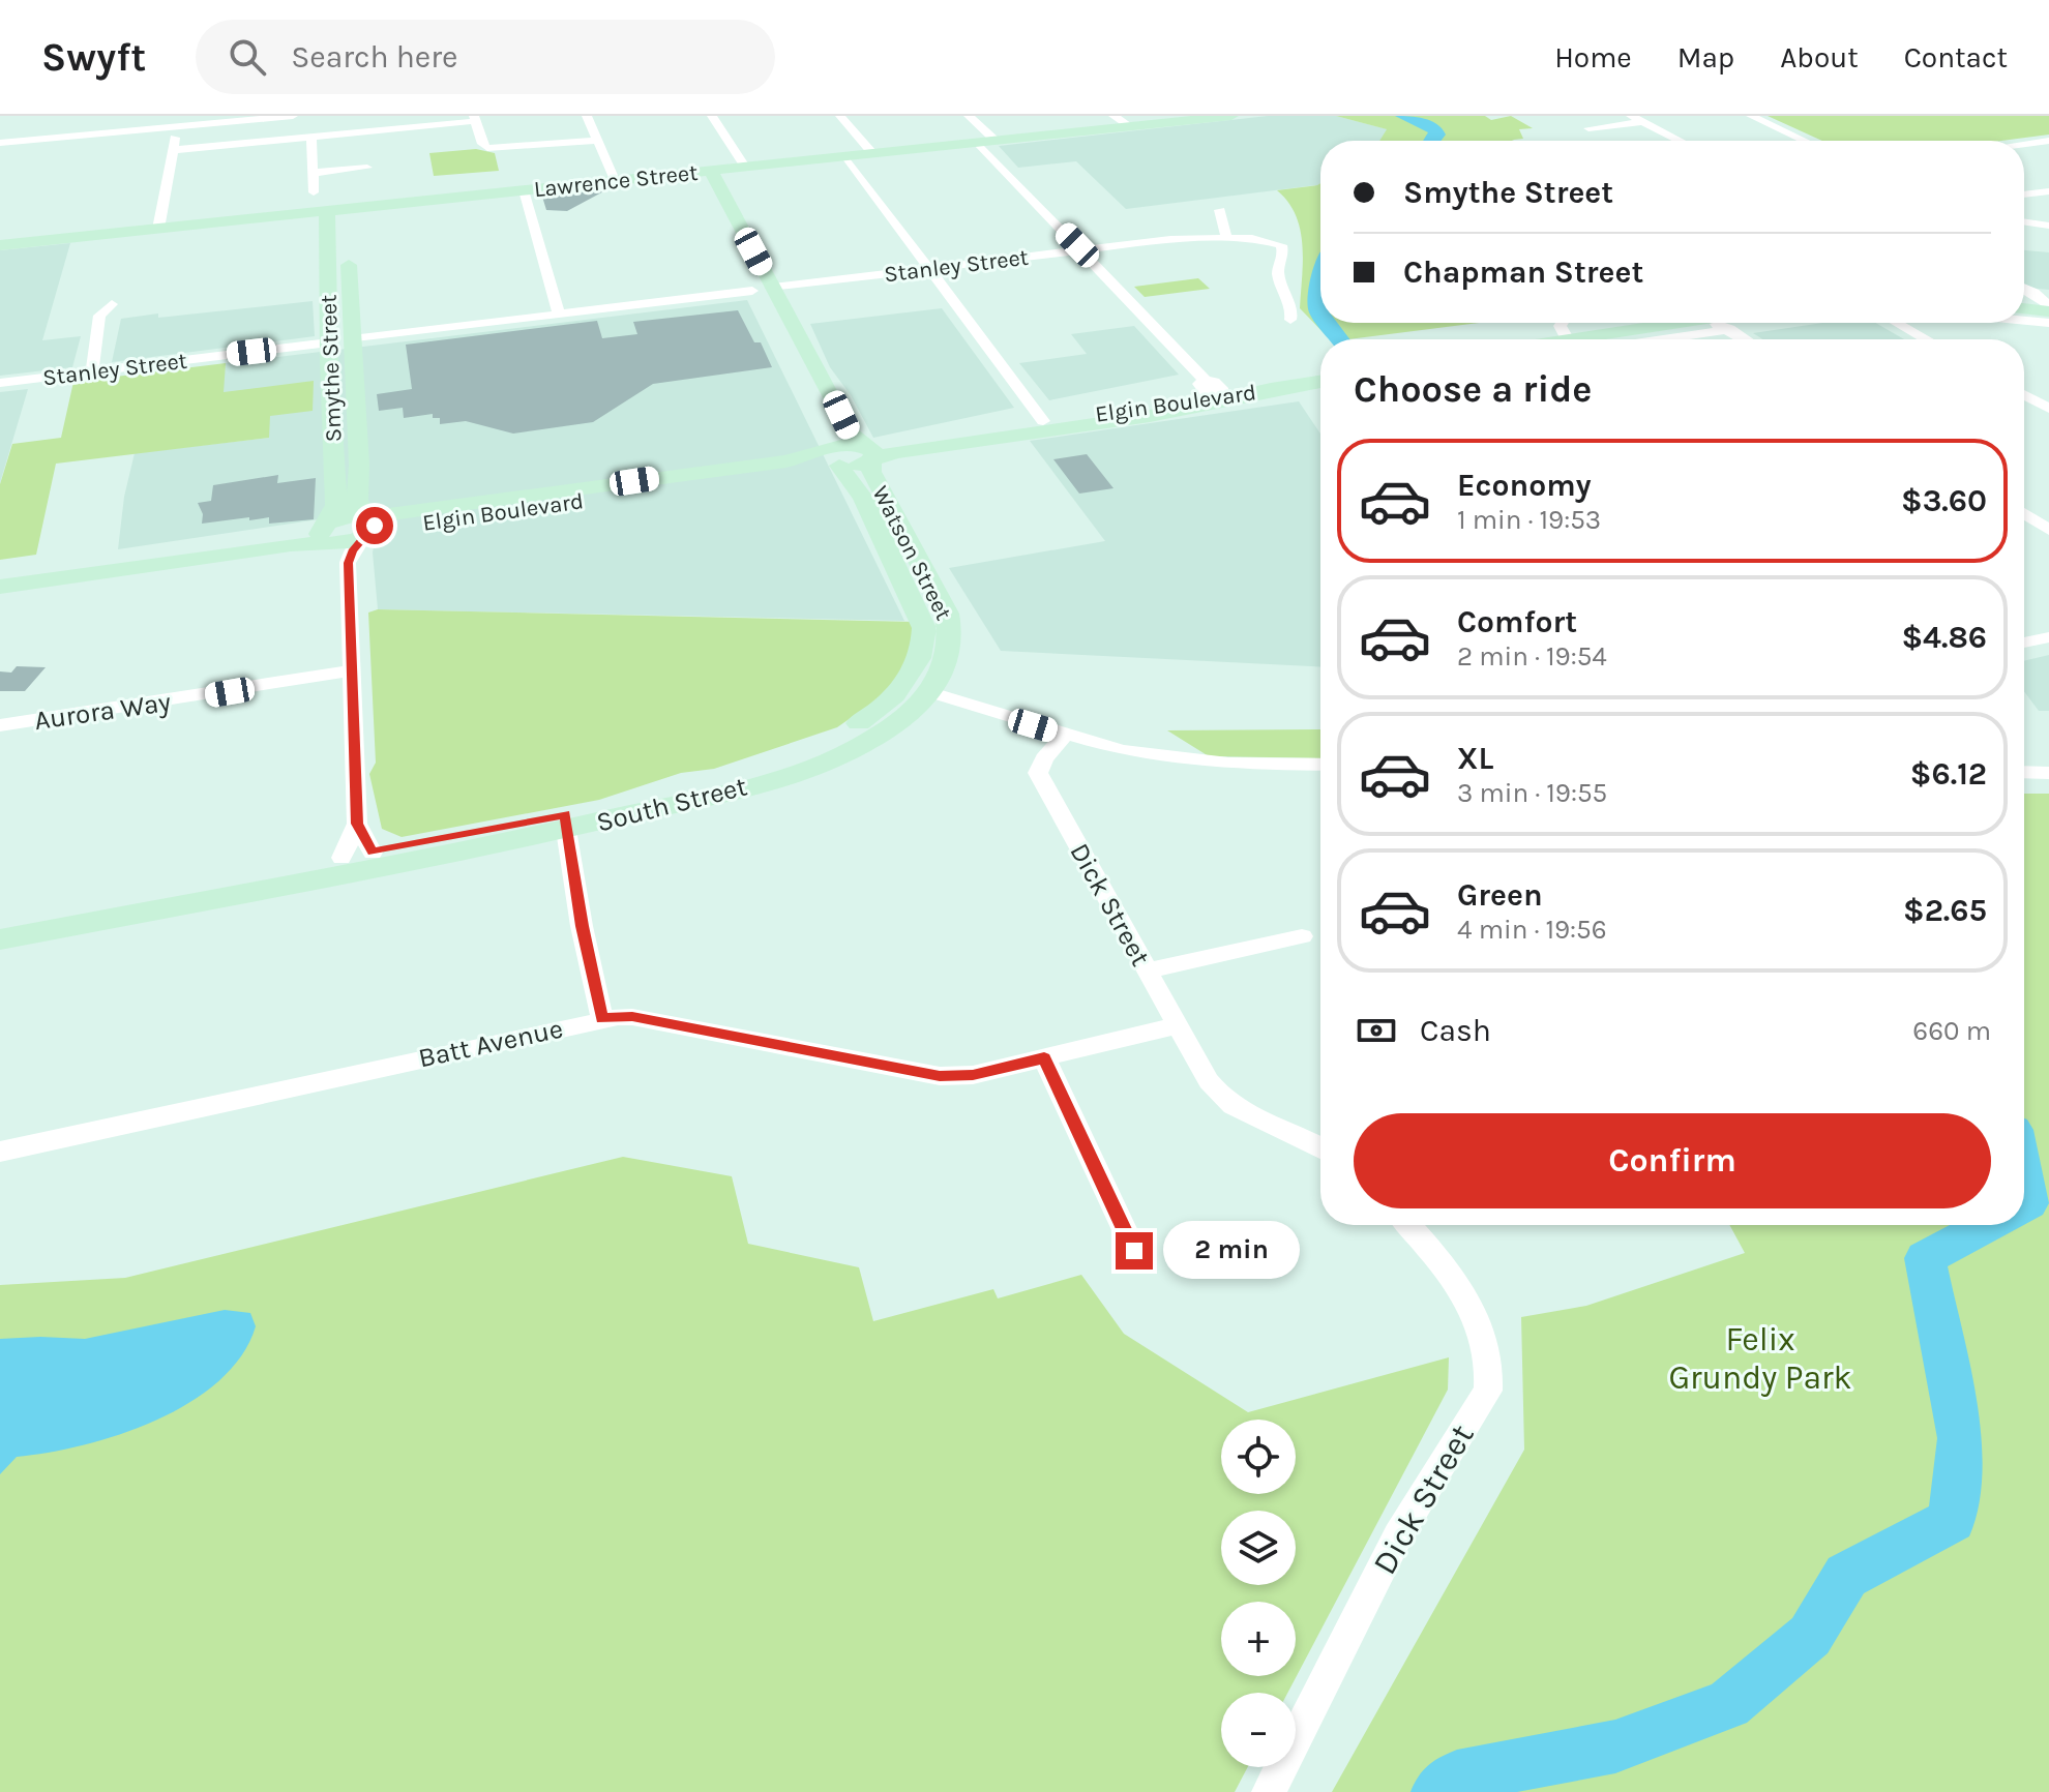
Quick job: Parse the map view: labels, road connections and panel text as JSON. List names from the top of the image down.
{
  "streets": {
    "street": [
      "Lawrence Street",
      "Stanley Street",
      "Smythe Street",
      "Elgin Boulevard",
      "Watson Street",
      "Aurora Way",
      "South Street",
      "Dick Street",
      "Batt Avenue"
    ]
  },
  "crossings": [
    ["Lawrence Street", "Smythe Street"],
    ["Lawrence Street", "Watson Street"],
    ["Stanley Street", "Smythe Street"],
    ["Stanley Street", "Watson Street"],
    ["Smythe Street", "Elgin Boulevard"],
    ["Elgin Boulevard", "Watson Street"],
    ["Watson Street", "South Street"],
    ["Dick Street", "Batt Avenue"]
  ],
  "parks": ["Felix Grundy Park"],
  "page": {
    "header": "Swyft",
    "search": "Search here",
    "nav": [
      "Home",
      "Map",
      "About",
      "Contact"
    ],
    "banner": ["Smythe Street", "Chapman Street"],
    "heading": "Choose a ride",
    "list": [
      {
        "name": "Economy",
        "note": "1 min · 19:53",
        "value": "$3.60"
      },
      {
        "name": "Comfort",
        "note": "2 min · 19:54",
        "value": "$4.86"
      },
      {
        "name": "XL",
        "note": "3 min · 19:55",
        "value": "$6.12"
      },
      {
        "name": "Green",
        "note": "4 min · 19:56",
        "value": "$2.65"
      }
    ],
    "pay": ["Cash", "660 m"],
    "buttons": "Confirm",
    "bubble": "2 min",
    "map_buttons": ["+", "−"]
  }
}
